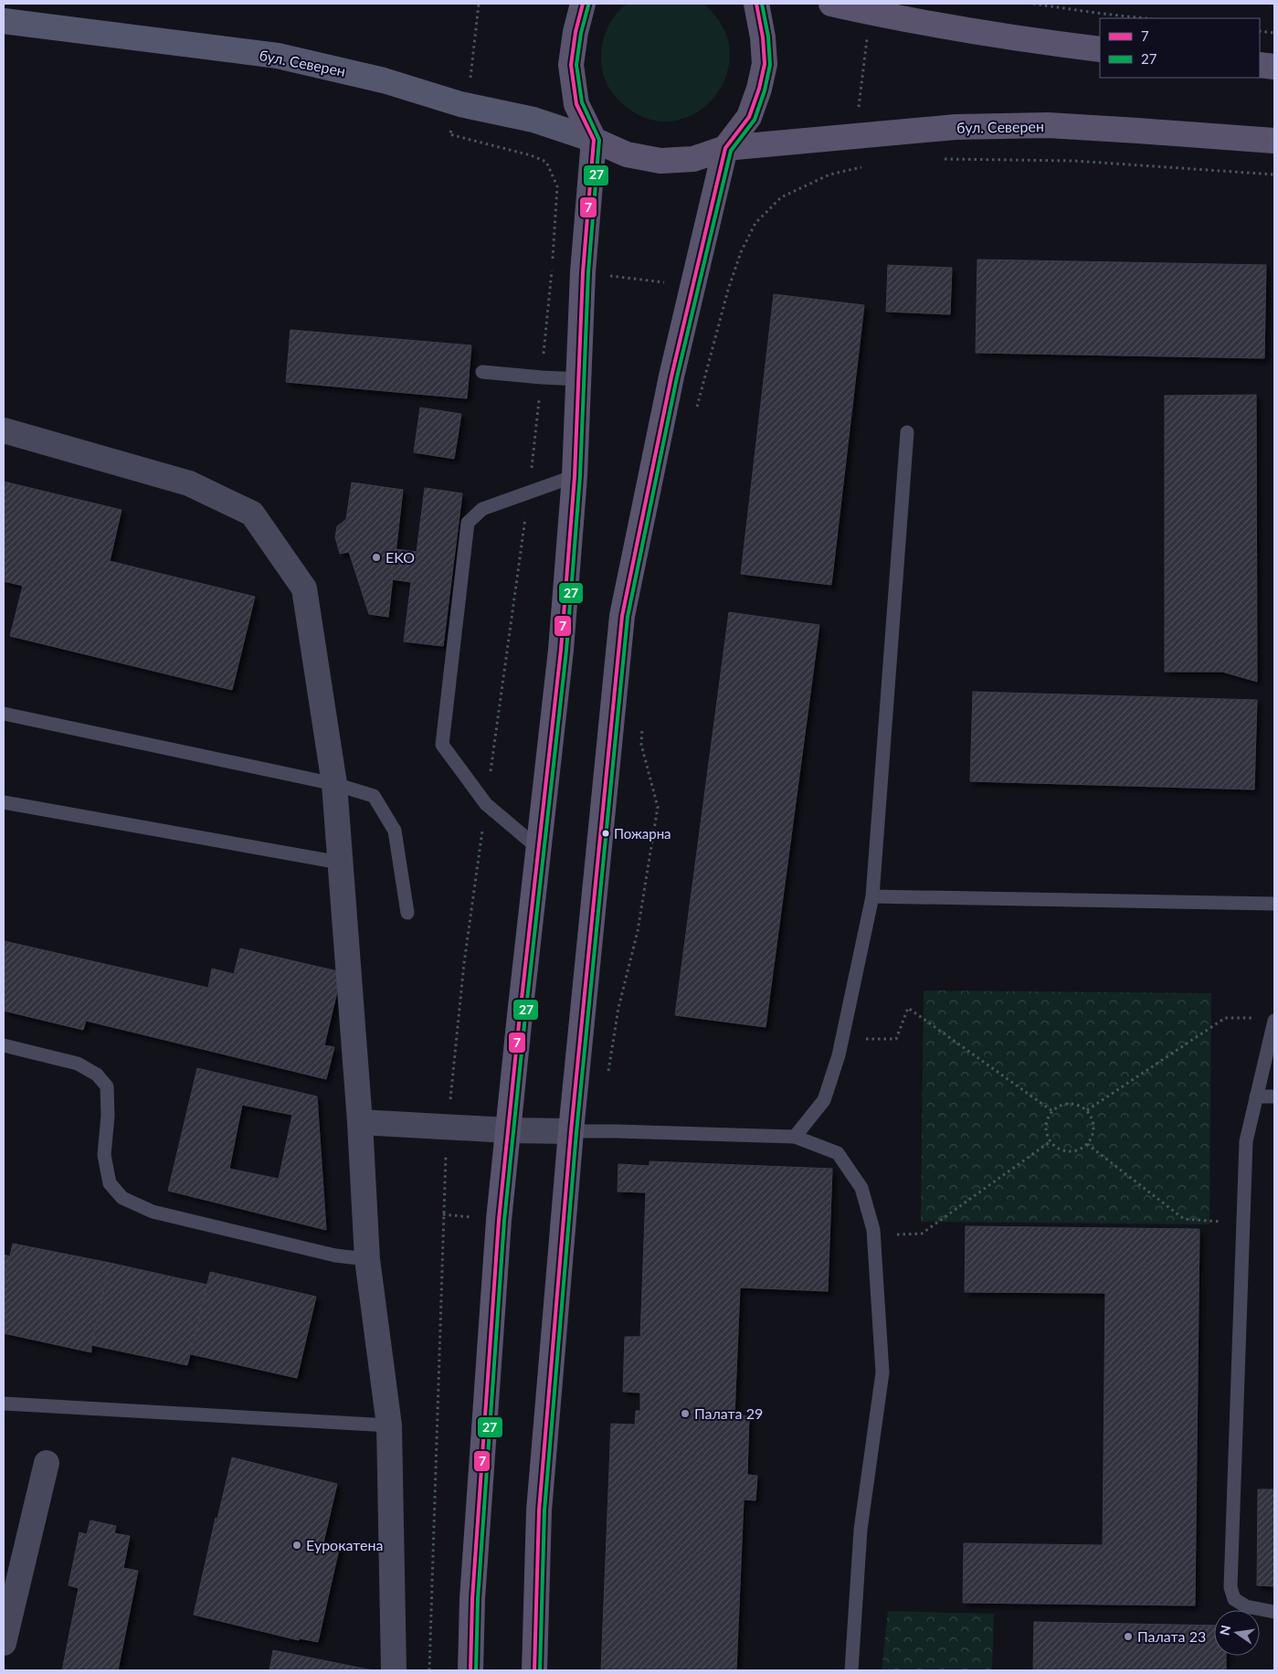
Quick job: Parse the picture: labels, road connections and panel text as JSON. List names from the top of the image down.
{
  "streets": {
    "main road": ["бул. Северен"]
  },
  "places": [
    "EKO",
    "Пожарна",
    "Палата 29",
    "Еурокатена",
    "Палата 23"
  ],
  "lines": ["transit line 7", "transit line 27"],
  "legend": ["7", "27"],
  "north": "left"
}
